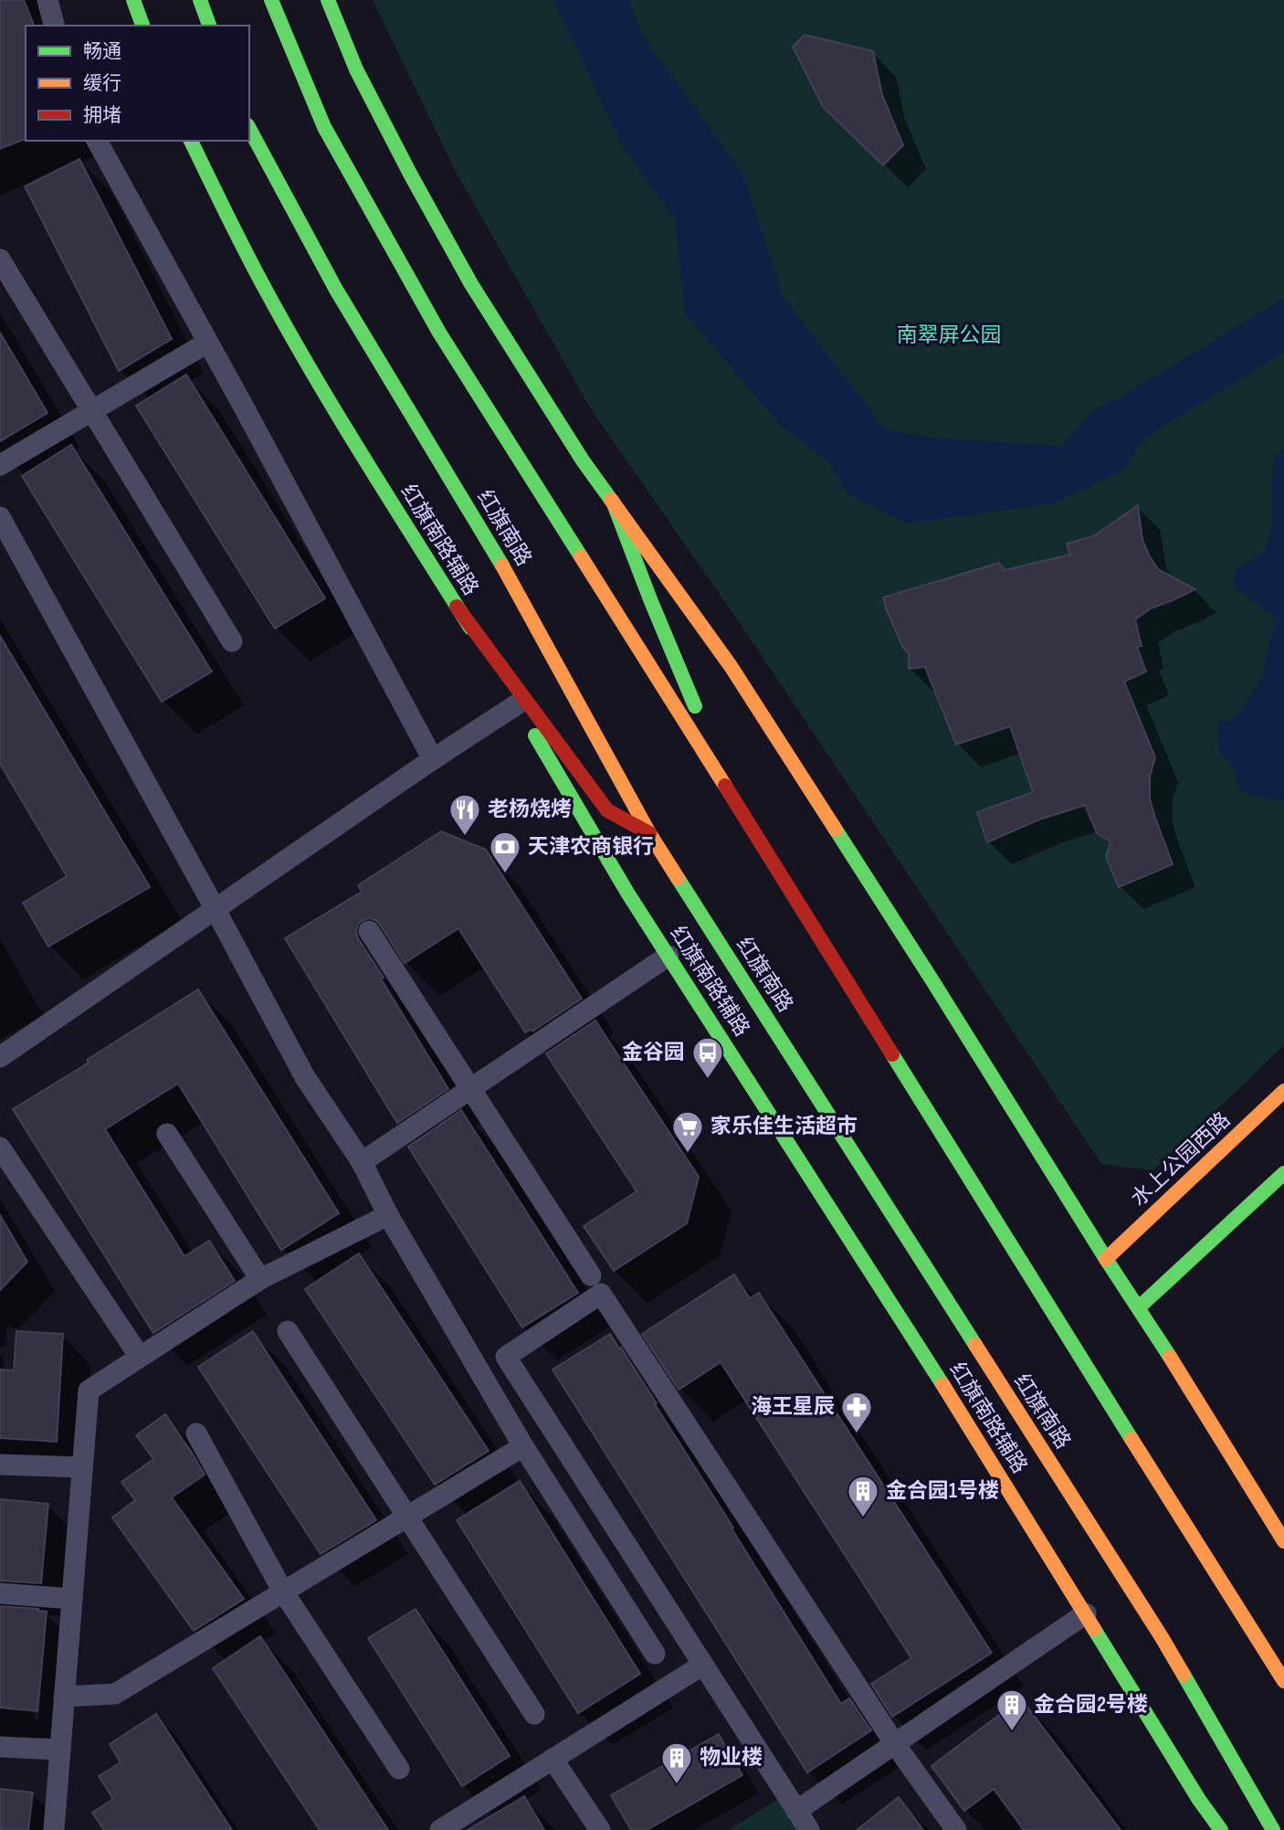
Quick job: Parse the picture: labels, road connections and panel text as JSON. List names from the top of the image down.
{
  "streets": {
    "main road": ["红旗南路", "红旗南路辅路", "水上公园西路"]
  },
  "parks": ["南翠屏公园"],
  "places": {
    "restaurant": ["老杨烧烤"],
    "bank": ["天津农商银行"],
    "bus stop": ["金谷园"],
    "supermarket": ["家乐佳生活超市"],
    "pharmacy": ["海王星辰"],
    "building": ["金合园1号楼", "金合园2号楼", "物业楼"]
  },
  "legend": ["畅通", "缓行", "拥堵"]
}
